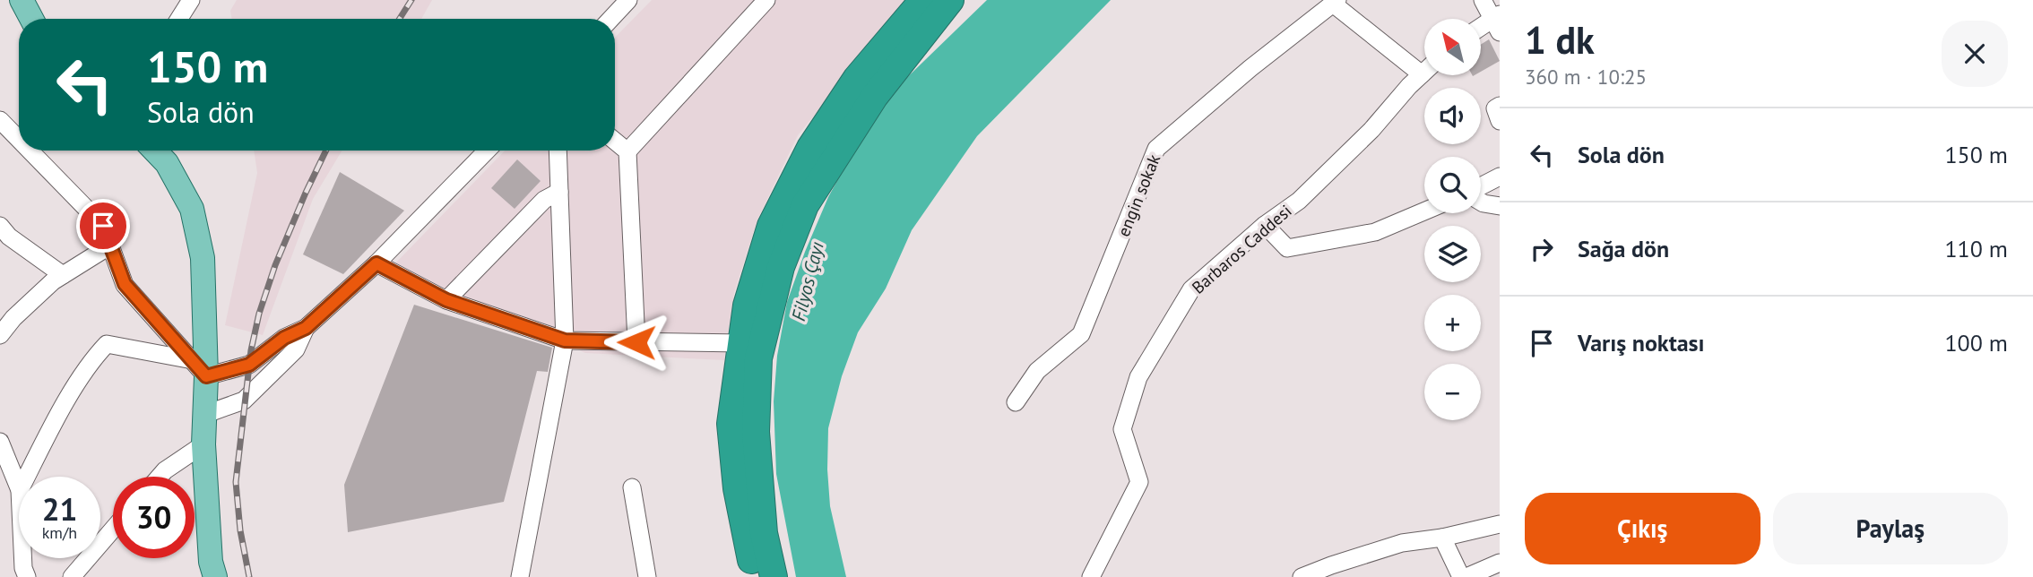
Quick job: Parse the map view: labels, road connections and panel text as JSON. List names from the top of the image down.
{
  "streets": {
    "street": ["engin sokak", "Barbaros Caddesi"]
  },
  "water": ["Filyos Çayı"],
  "north": "top left",
  "page": {
    "heading": ["1 dk", "360 m · 10:25"],
    "map_buttons": ["+", "−"],
    "turn": ["150 m", "Sola dön"],
    "list": [
      {
        "name": "Sola dön",
        "value": "150 m"
      },
      {
        "name": "Sağa dön",
        "value": "110 m"
      },
      {
        "name": "Varış noktası",
        "value": "100 m"
      }
    ],
    "speed": "21 km/h",
    "limit": "30",
    "buttons": ["Çıkış", "Paylaş"]
  }
}
